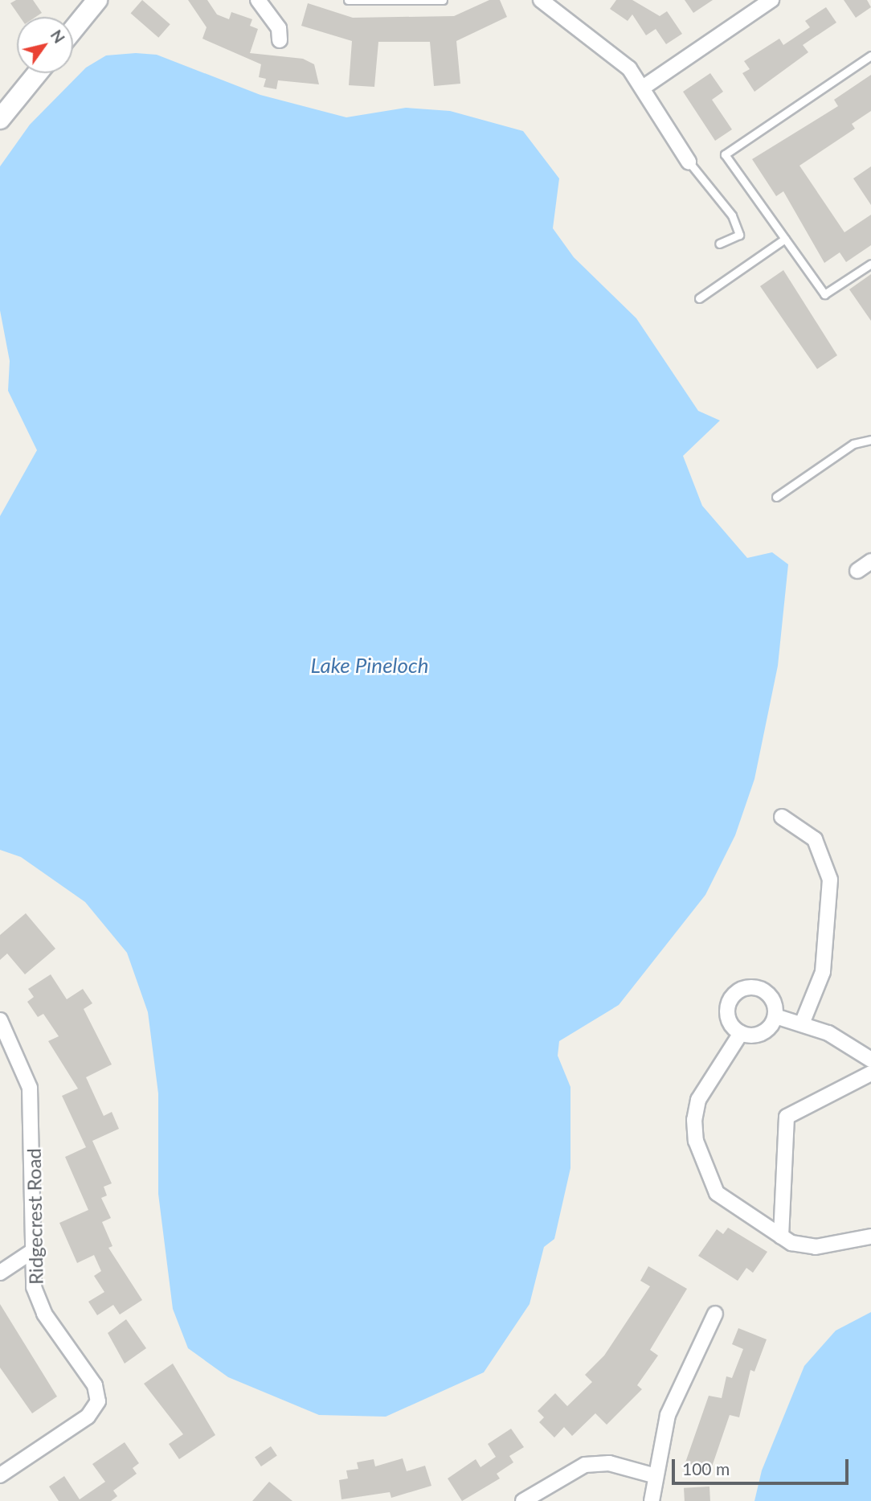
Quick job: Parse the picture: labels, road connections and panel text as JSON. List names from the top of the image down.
{
  "streets": {
    "street": ["Ridgecrest Road"]
  },
  "water": ["Lake Pineloch"],
  "scale_bar": "100 m",
  "north": "top right"
}
